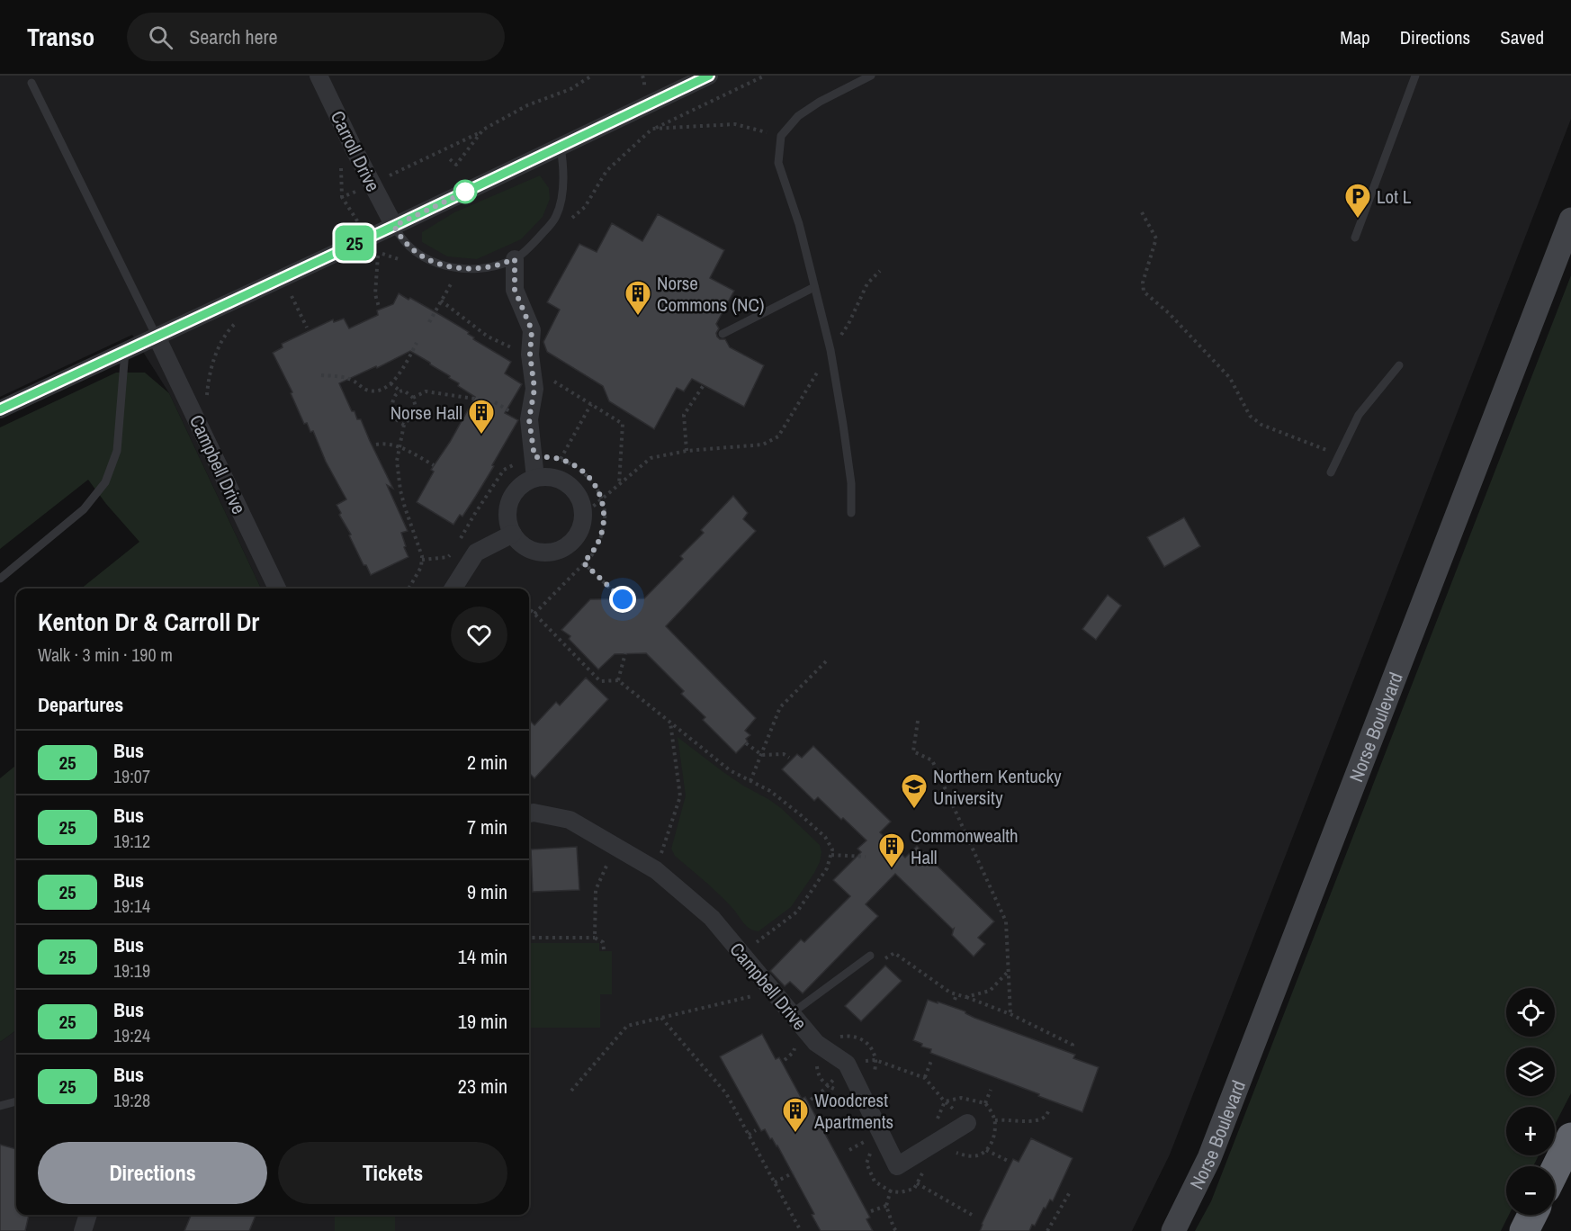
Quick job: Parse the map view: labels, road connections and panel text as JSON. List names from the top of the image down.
{
  "streets": {
    "street": ["Carroll Drive", "Campbell Drive", "Norse Boulevard"]
  },
  "places": {
    "parking": ["Lot L"],
    "building": [
      "Norse Commons (NC)",
      "Norse Hall",
      "Commonwealth Hall",
      "Woodcrest Apartments"
    ],
    "school or university": ["Northern Kentucky University"]
  },
  "lines": ["bus line 25"],
  "page": {
    "header": "Transo",
    "search": "Search here",
    "nav": ["Map", "Directions", "Saved"],
    "on_map": "25",
    "heading": [
      ["Kenton Dr & Carroll Dr", "Walk · 3 min · 190 m"],
      "Departures"
    ],
    "list": [
      {
        "mark": "25",
        "name": "Bus",
        "note": "19:07",
        "value": "2 min"
      },
      {
        "mark": "25",
        "name": "Bus",
        "note": "19:12",
        "value": "7 min"
      },
      {
        "mark": "25",
        "name": "Bus",
        "note": "19:14",
        "value": "9 min"
      },
      {
        "mark": "25",
        "name": "Bus",
        "note": "19:19",
        "value": "14 min"
      },
      {
        "mark": "25",
        "name": "Bus",
        "note": "19:24",
        "value": "19 min"
      },
      {
        "mark": "25",
        "name": "Bus",
        "note": "19:28",
        "value": "23 min"
      }
    ],
    "map_buttons": ["+", "−"],
    "buttons": ["Directions", "Tickets"]
  }
}
